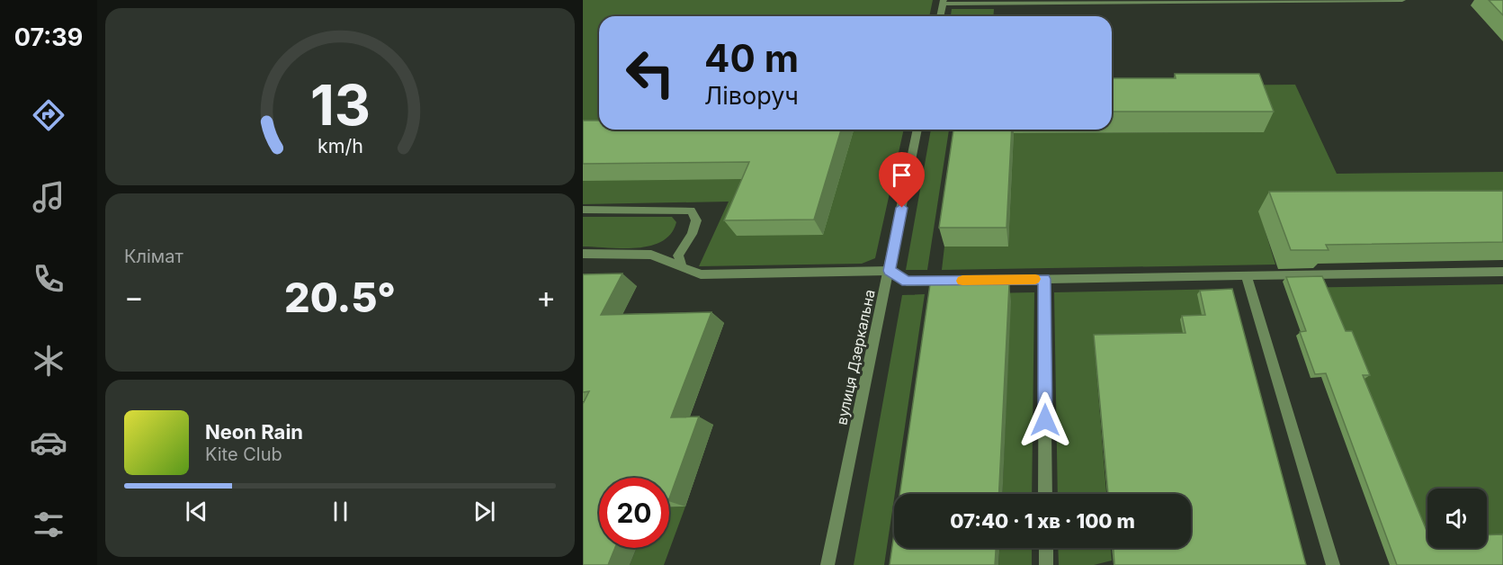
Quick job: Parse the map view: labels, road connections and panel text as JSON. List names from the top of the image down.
{
  "streets": {
    "street": ["вулиця Дзеркальна"]
  },
  "page": {
    "tabs": "07:39",
    "turn": ["40 m", "Ліворуч"],
    "tile": "Клімат",
    "heat": ["−", "20.5°", "+"],
    "song": ["Neon Rain", "Kite Club"],
    "limit": "20",
    "trip": "07:40 · 1 хв · 100 m",
    "gauge": ["13", "km/h"]
  }
}
